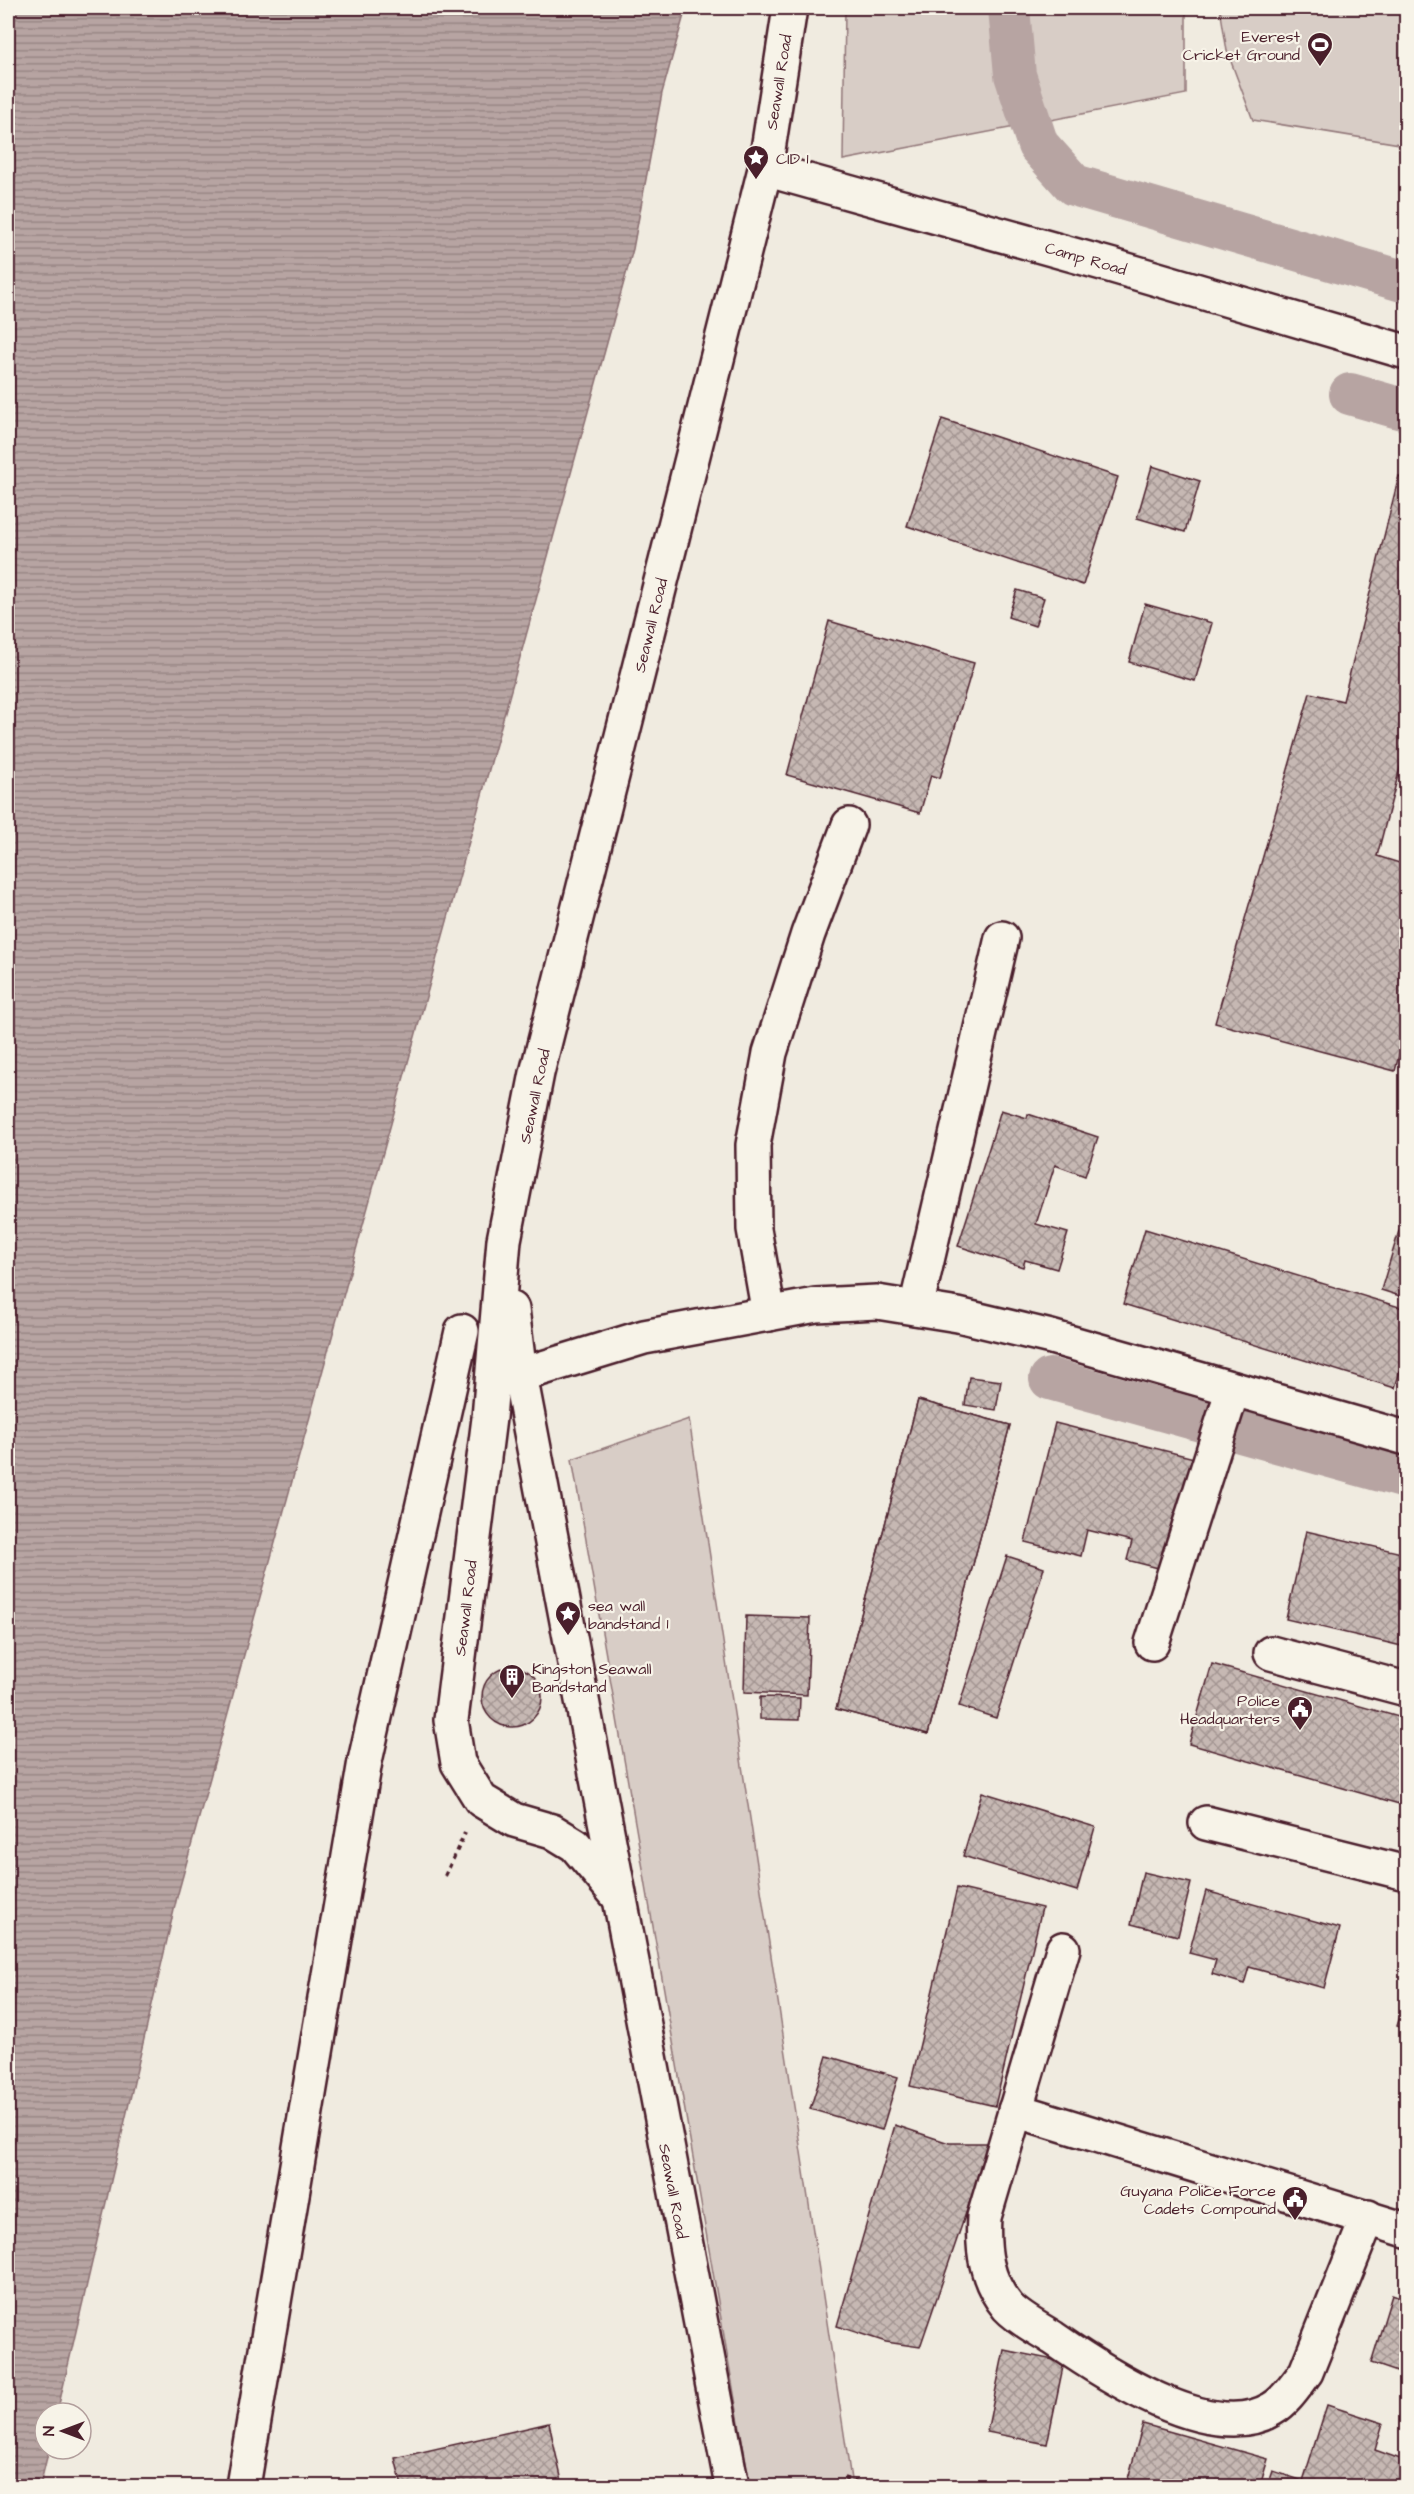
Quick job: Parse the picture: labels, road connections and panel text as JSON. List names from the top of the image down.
{
  "streets": {
    "street": ["Seawall Road", "Camp Road"]
  },
  "crossings": [
    ["Seawall Road", "Camp Road"]
  ],
  "places": {
    "sports": ["Everest Cricket Ground"],
    "place": ["CID 1", "sea wall bandstand 1"],
    "building": ["Kingston Seawall Bandstand"],
    "public building": ["Police Headquarters", "Guyana Police Force Cadets Compound"]
  },
  "north": "left"
}
